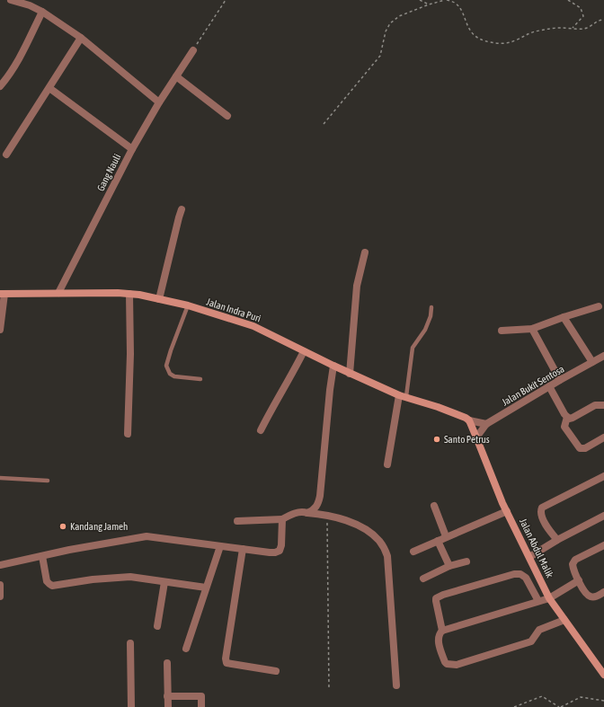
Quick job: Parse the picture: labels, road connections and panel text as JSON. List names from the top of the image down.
{
  "streets": {
    "street": [
      "Gang Nauli",
      "Jalan Indra Puri",
      "Jalan Bukit Sentosa",
      "Jalan Abdul Malik"
    ]
  },
  "crossings": [
    ["Gang Nauli", "Jalan Indra Puri"],
    ["Jalan Indra Puri", "Jalan Bukit Sentosa"],
    ["Jalan Indra Puri", "Jalan Abdul Malik"],
    ["Jalan Bukit Sentosa", "Jalan Abdul Malik"]
  ],
  "places": ["Santo Petrus", "Kandang Jameh"]
}
